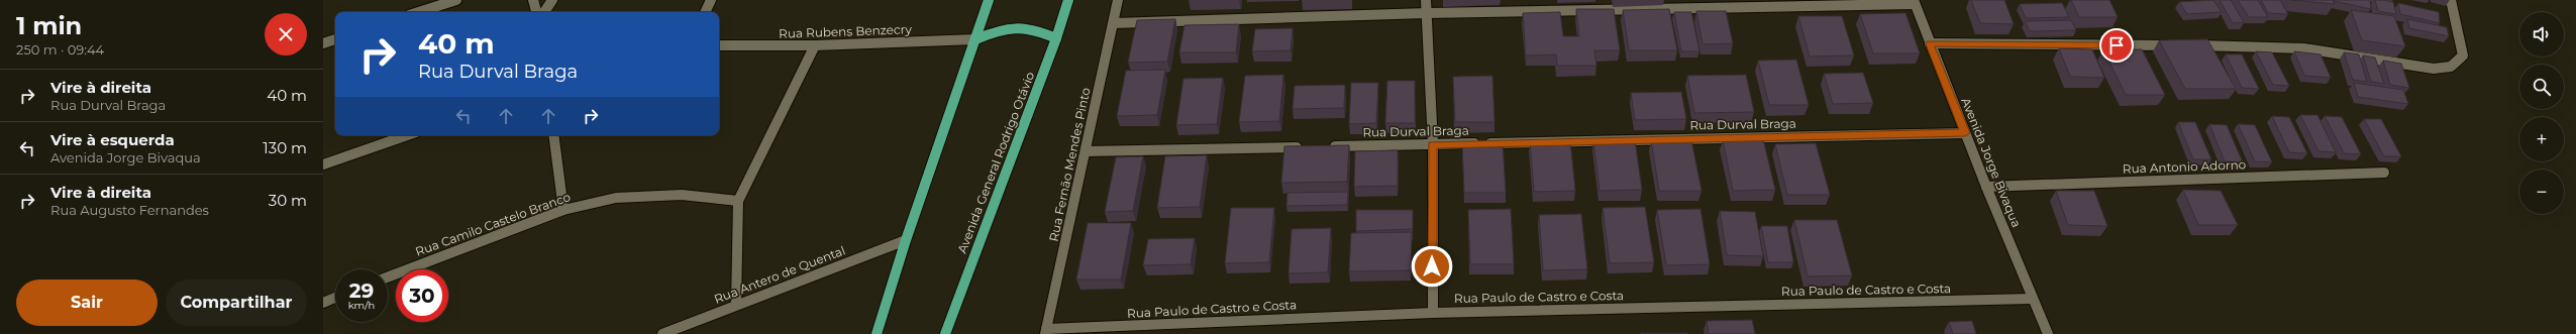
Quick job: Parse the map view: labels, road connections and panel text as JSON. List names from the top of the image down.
{
  "streets": {
    "main road": ["Avenida General Rodrigo Otávio"],
    "street": [
      "Rua Rubens Benzecry",
      "Rua Durval Braga",
      "Avenida Jorge Bivaqua",
      "Rua Fernão Mendes Pinto",
      "Rua Antonio Adorno",
      "Rua Camilo Castelo Branco",
      "Rua Antero de Quental",
      "Rua Paulo de Castro e Costa"
    ]
  },
  "crossings": [
    ["Rua Durval Braga", "Avenida Jorge Bivaqua"],
    ["Avenida Jorge Bivaqua", "Rua Antonio Adorno"],
    ["Avenida Jorge Bivaqua", "Rua Paulo de Castro e Costa"],
    ["Rua Fernão Mendes Pinto", "Rua Paulo de Castro e Costa"]
  ],
  "page": {
    "heading": ["1 min", "250 m · 09:44"],
    "map_buttons": ["+", "−"],
    "turn": ["40 m", "Rua Durval Braga"],
    "list": [
      {
        "name": "Vire à direita",
        "note": "Rua Durval Braga",
        "value": "40 m"
      },
      {
        "name": "Vire à esquerda",
        "note": "Avenida Jorge Bivaqua",
        "value": "130 m"
      },
      {
        "name": "Vire à direita",
        "note": "Rua Augusto Fernandes",
        "value": "30 m"
      }
    ],
    "speed": "29 km/h",
    "limit": "30",
    "buttons": ["Sair", "Compartilhar"]
  }
}
